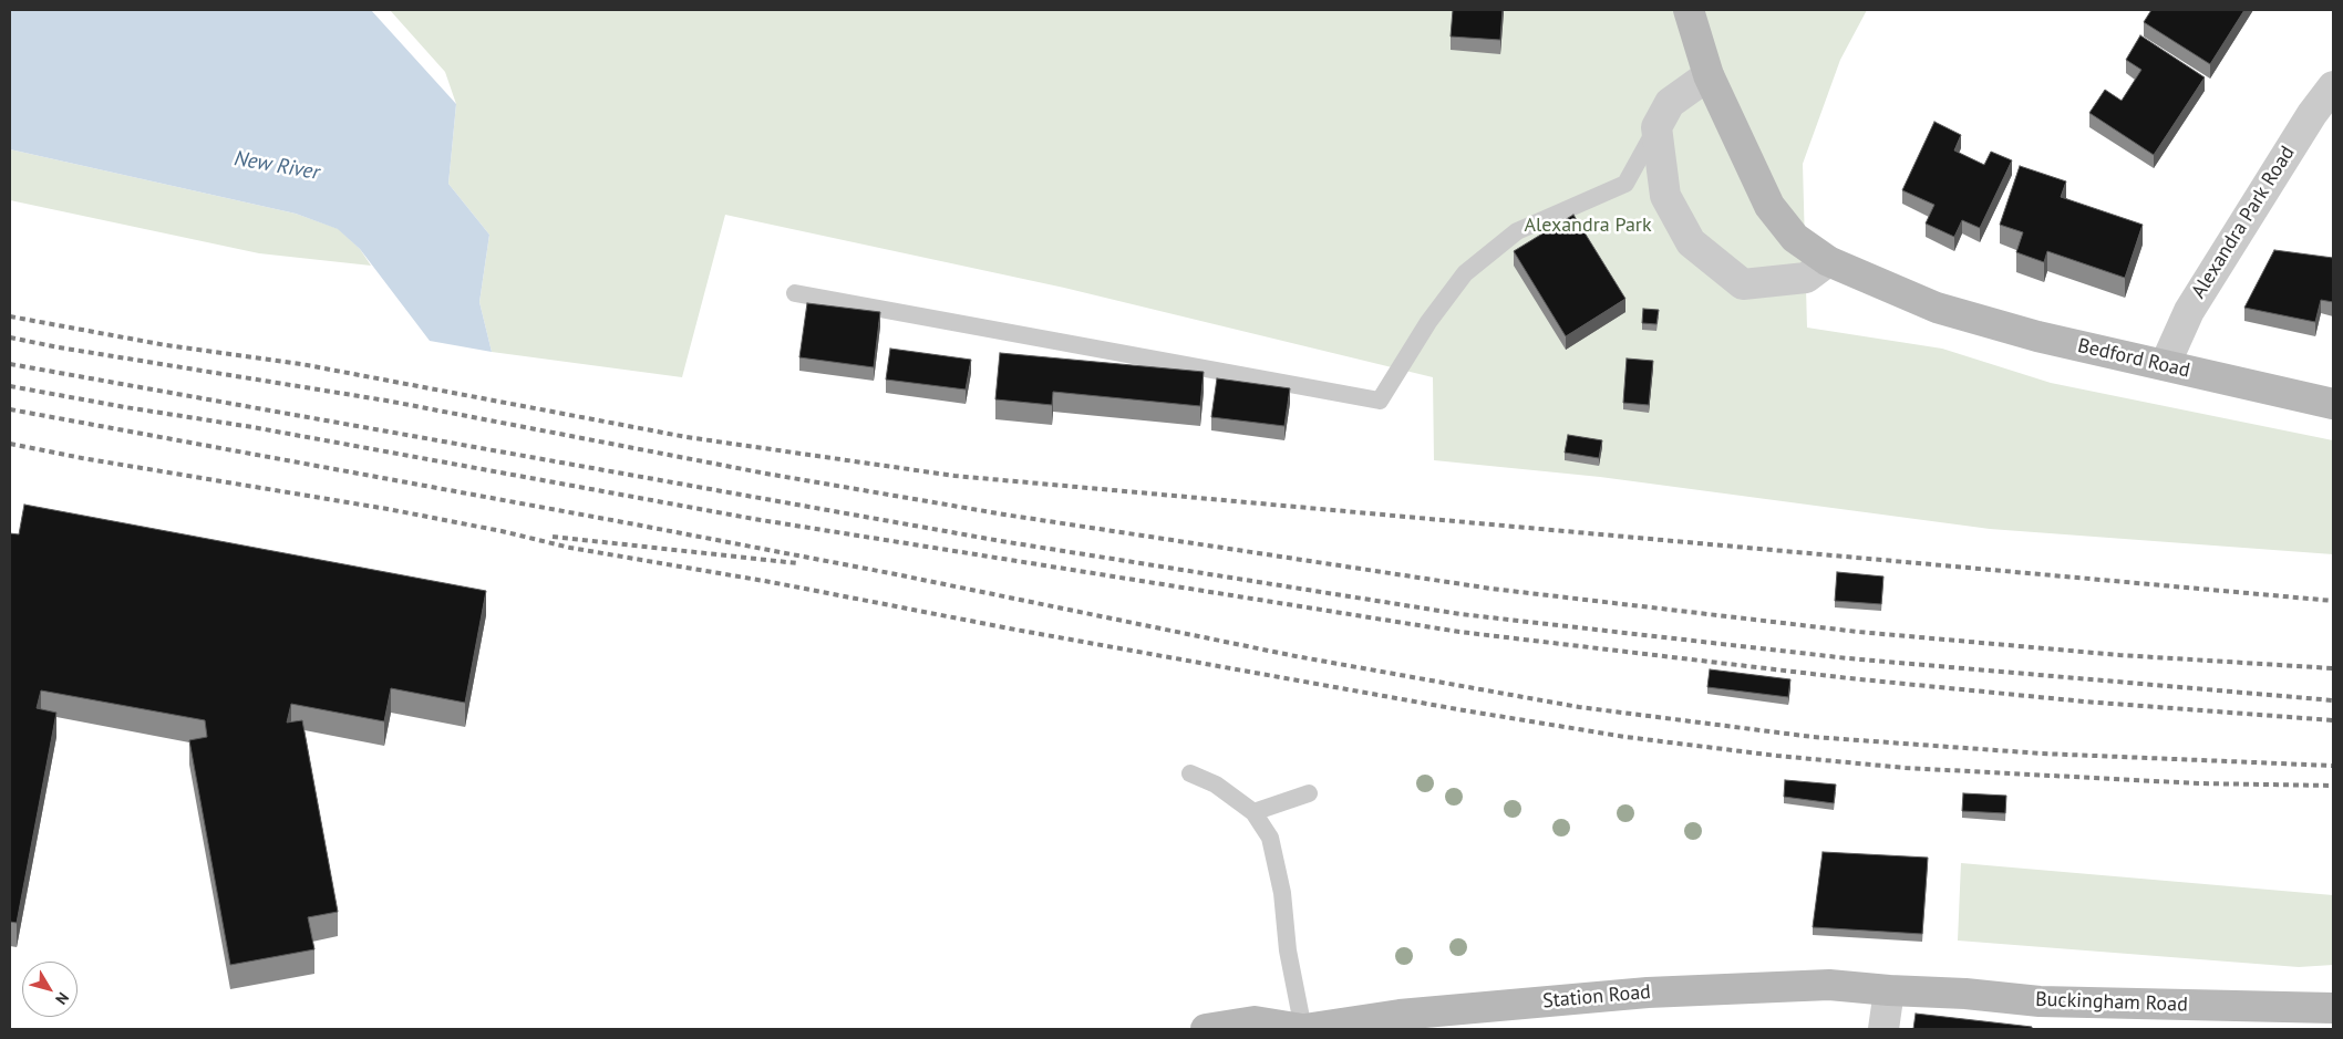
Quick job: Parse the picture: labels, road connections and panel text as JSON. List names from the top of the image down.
{
  "streets": {
    "street": [
      "Alexandra Park Road",
      "Bedford Road",
      "Station Road",
      "Buckingham Road"
    ]
  },
  "crossings": [
    ["Alexandra Park Road", "Bedford Road"],
    ["Station Road", "Buckingham Road"]
  ],
  "water": ["New River"],
  "parks": ["Alexandra Park"],
  "north": "bottom right"
}
